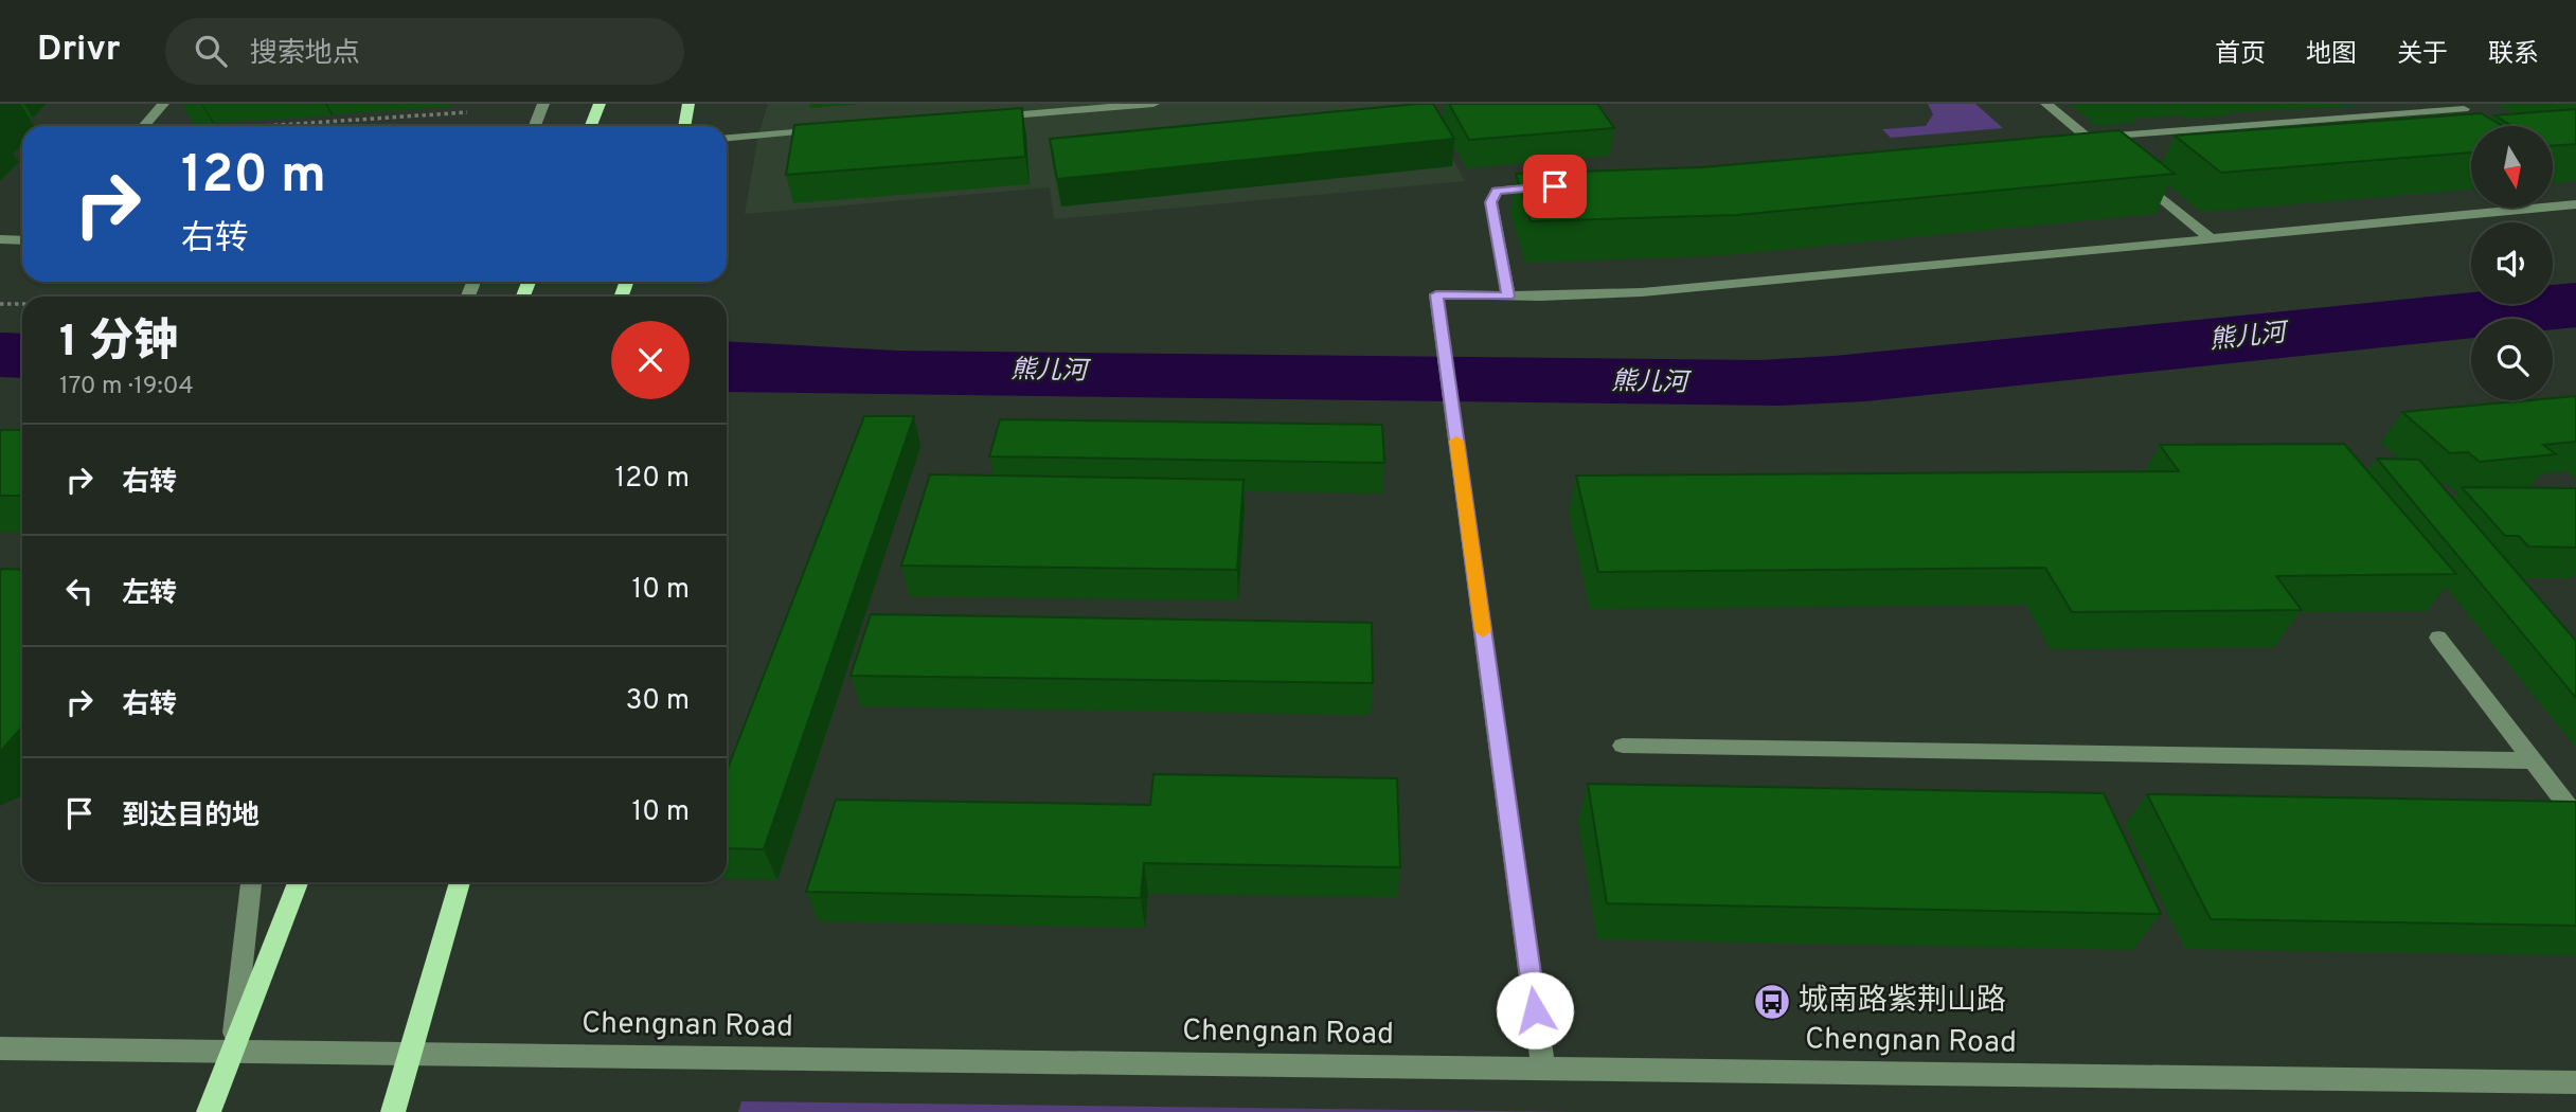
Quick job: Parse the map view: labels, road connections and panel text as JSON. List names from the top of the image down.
{
  "streets": {
    "street": ["Chengnan Road"]
  },
  "water": ["熊儿河"],
  "places": {
    "bus stop": ["城南路紫荆山路"]
  },
  "north": "bottom",
  "page": {
    "header": "Drivr",
    "search": "搜索地点",
    "nav": [
      "首页",
      "地图",
      "关于",
      "联系"
    ],
    "turn": ["120 m", "右转"],
    "heading": ["1 分钟", "170 m · 19:04"],
    "list": [
      {
        "name": "右转",
        "value": "120 m"
      },
      {
        "name": "左转",
        "value": "10 m"
      },
      {
        "name": "右转",
        "value": "30 m"
      },
      {
        "name": "到达目的地",
        "value": "10 m"
      }
    ]
  }
}
